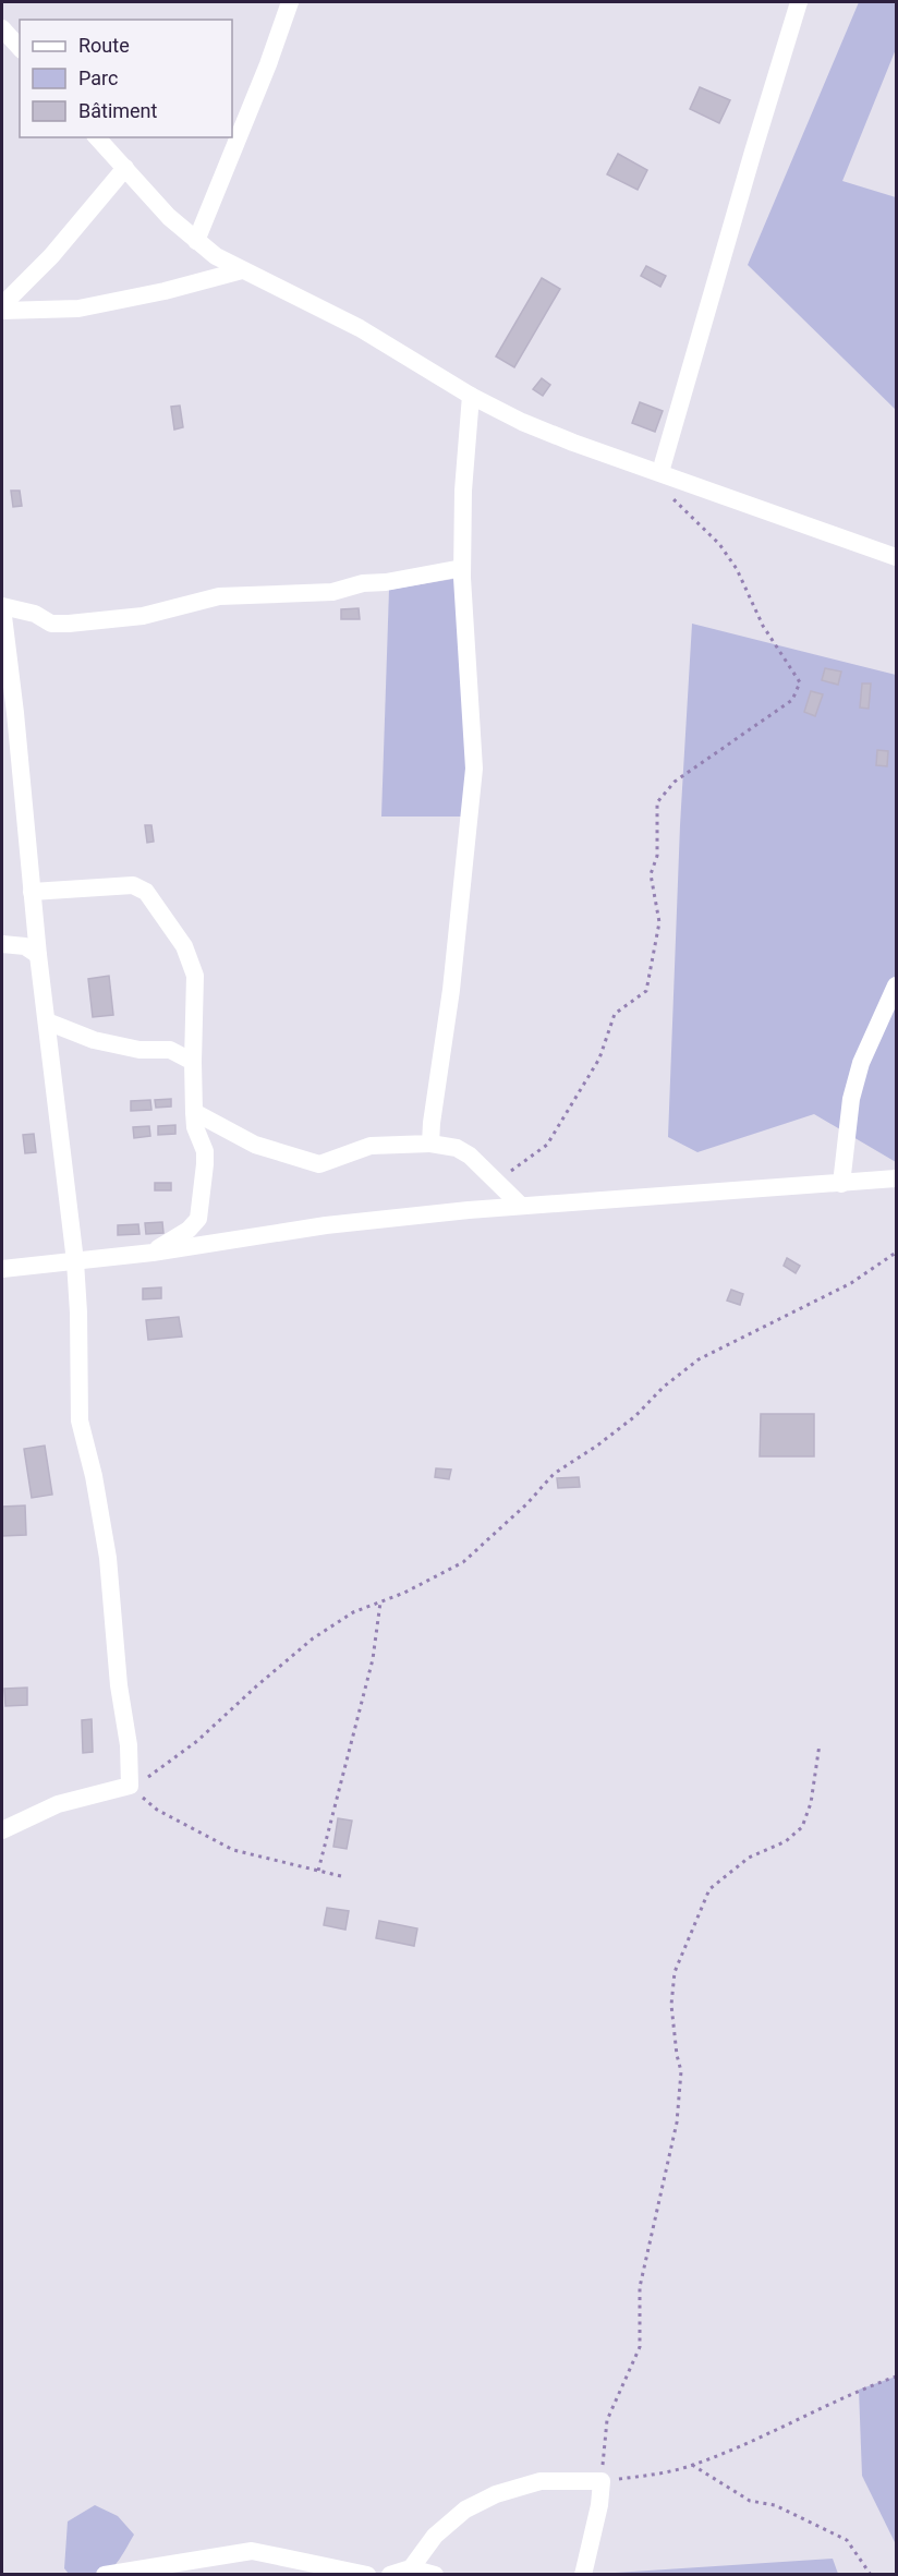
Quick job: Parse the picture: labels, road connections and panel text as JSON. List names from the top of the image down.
{
  "legend": ["Route", "Parc", "Bâtiment"]
}
